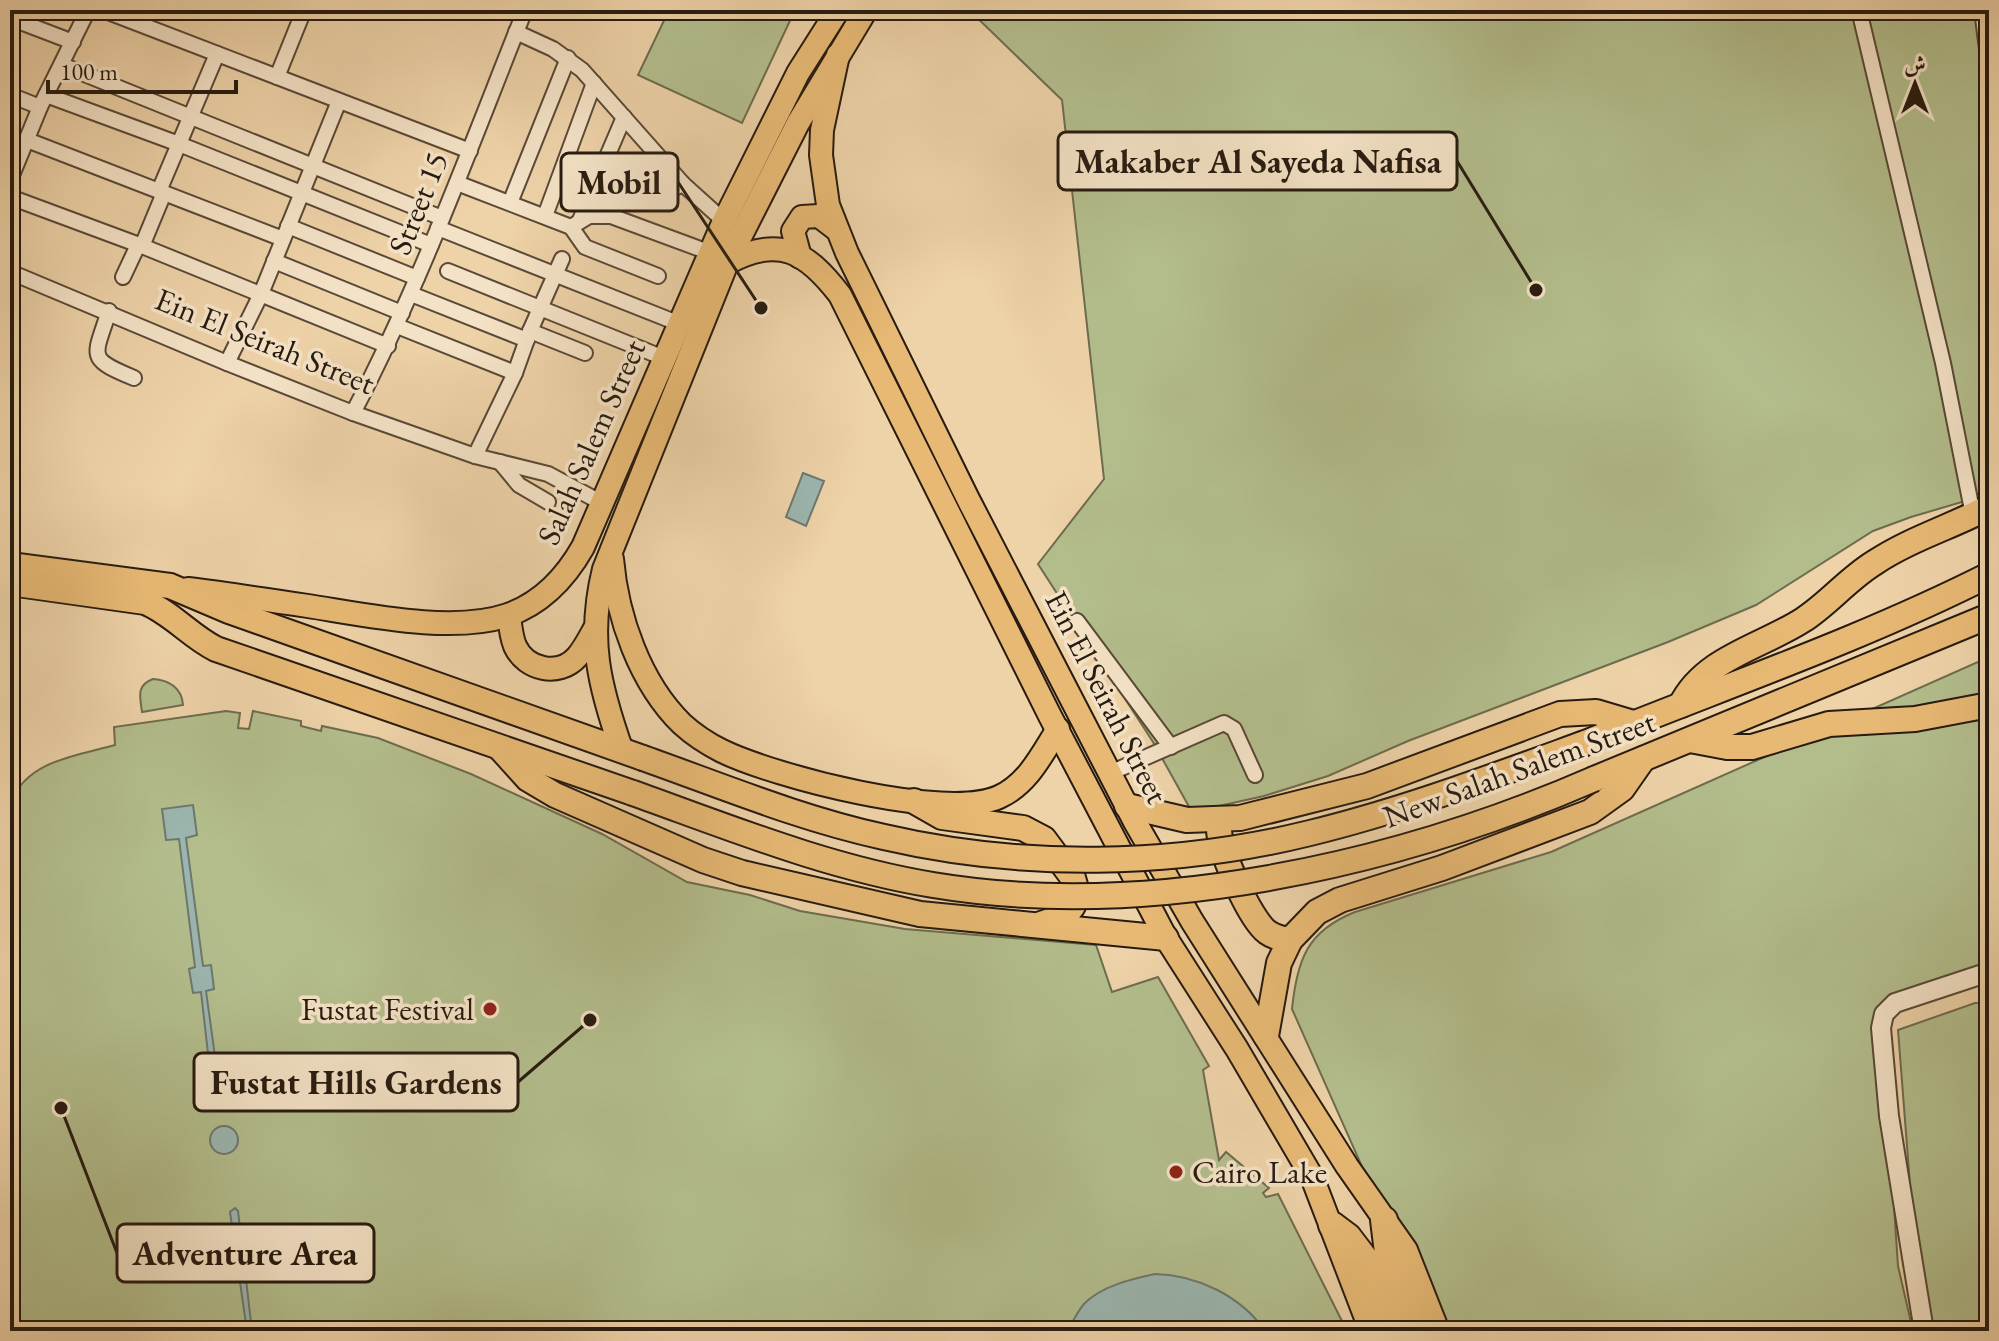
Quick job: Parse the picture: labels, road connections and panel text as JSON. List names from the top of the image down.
{
  "streets": {
    "highway": ["Salah Salem Street", "New Salah Salem Street"],
    "main road": ["Ein El Seirah Street"],
    "street": ["Street 15"]
  },
  "crossings": [
    ["Street 15", "Ein El Seirah Street"],
    ["Ein El Seirah Street", "Salah Salem Street"],
    ["Salah Salem Street", "New Salah Salem Street"]
  ],
  "places": [
    "Makaber Al Sayeda Nafisa",
    "Mobil",
    "Fustat Festival",
    "Fustat Hills Gardens",
    "Adventure Area",
    "Cairo Lake"
  ],
  "scale_bar": "100 m",
  "north": "top"
}
